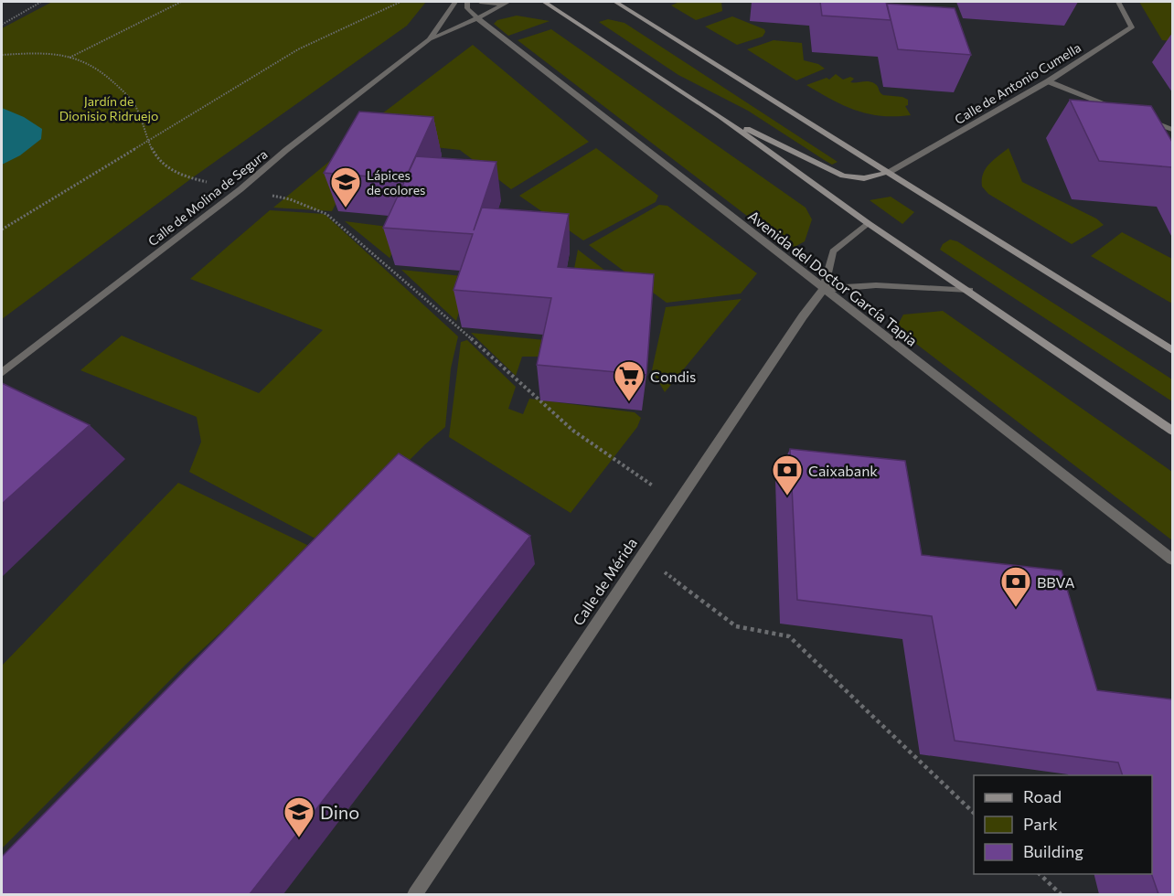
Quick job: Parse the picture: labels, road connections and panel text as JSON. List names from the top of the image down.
{
  "streets": {
    "street": [
      "Calle de Antonio Cumella",
      "Calle de Molina de Segura",
      "Avenida del Doctor García Tapia",
      "Calle de Mérida"
    ]
  },
  "crossings": [
    ["Calle de Molina de Segura", "Avenida del Doctor García Tapia"],
    ["Avenida del Doctor García Tapia", "Calle de Mérida"]
  ],
  "parks": ["Jardín de Dionisio Ridruejo"],
  "places": {
    "school or university": ["Lápices de colores", "Dino"],
    "supermarket": ["Condis"],
    "bank": ["Caixabank", "BBVA"]
  },
  "legend": ["Road", "Park", "Building"]
}
